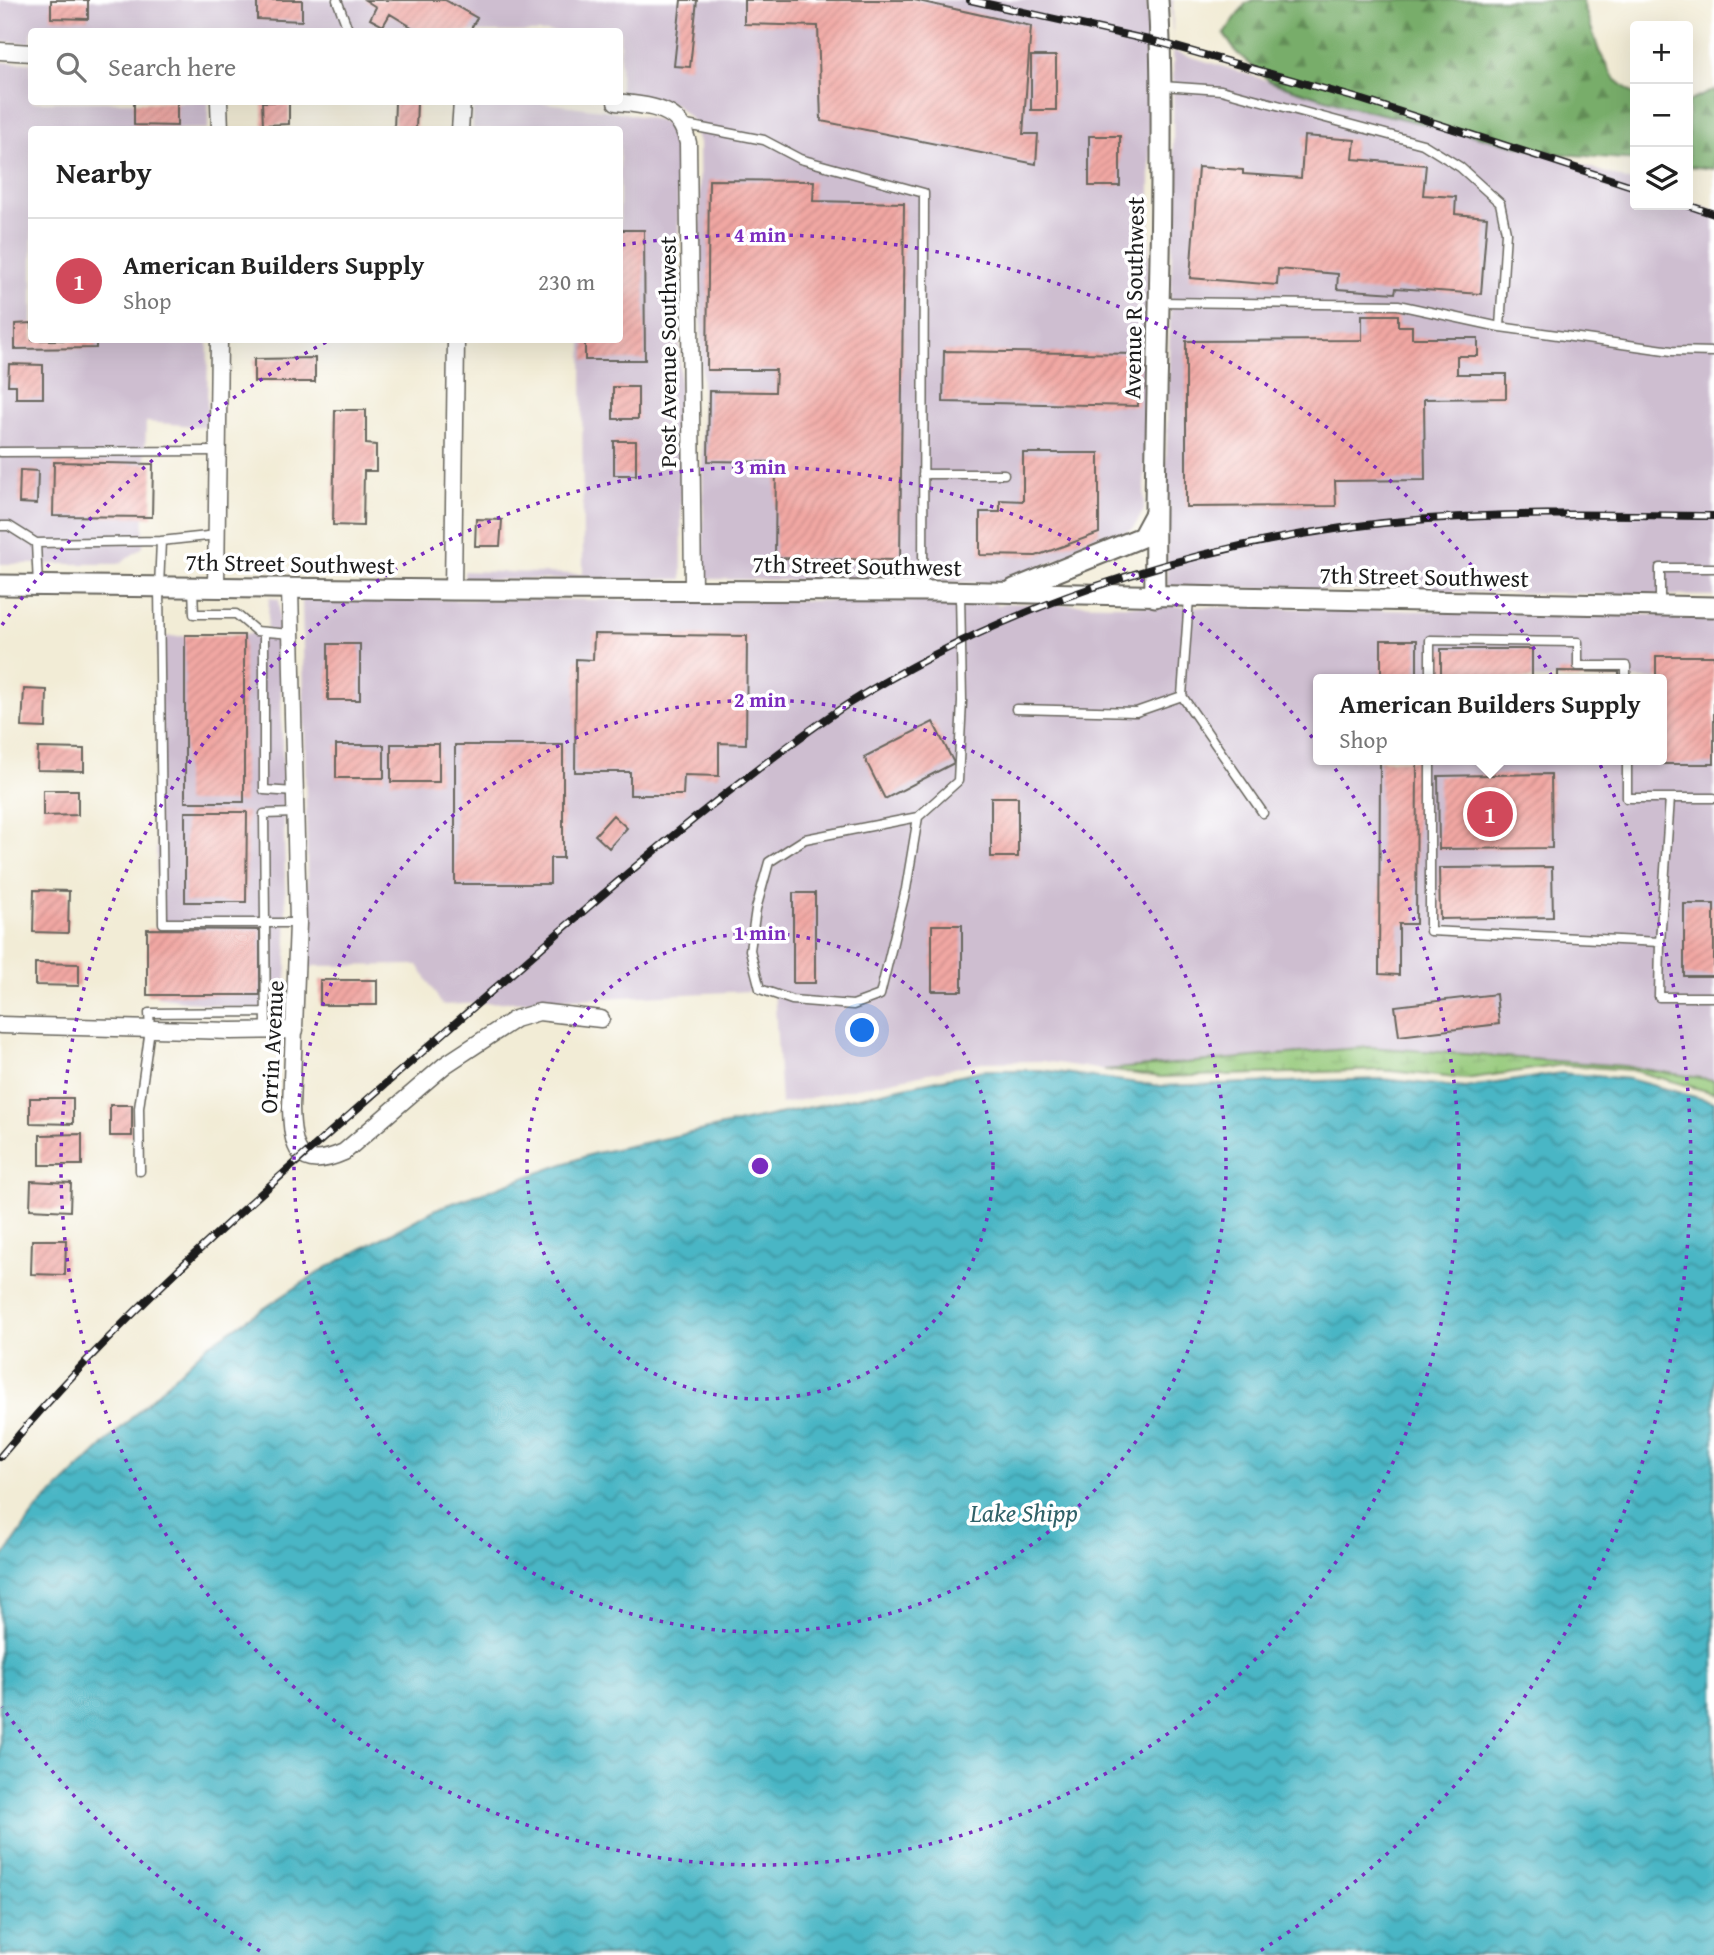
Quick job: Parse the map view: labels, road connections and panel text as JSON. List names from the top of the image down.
{
  "streets": {
    "street": [
      "Avenue R Southwest",
      "Post Avenue Southwest",
      "7th Street Southwest",
      "Orrin Avenue"
    ]
  },
  "crossings": [
    ["Avenue R Southwest", "7th Street Southwest"],
    ["Post Avenue Southwest", "7th Street Southwest"],
    ["7th Street Southwest", "Orrin Avenue"]
  ],
  "water": ["Lake Shipp"],
  "page": {
    "map_buttons": ["+", "−"],
    "search": "Search here",
    "heading": "Nearby",
    "list": [
      {
        "mark": "1",
        "name": "American Builders Supply",
        "note": "Shop",
        "value": "230 m"
      }
    ],
    "popup": ["American Builders Supply", "Shop"],
    "pins": "1"
  },
  "rings": [
    "4 min",
    "3 min",
    "2 min",
    "1 min"
  ]
}
